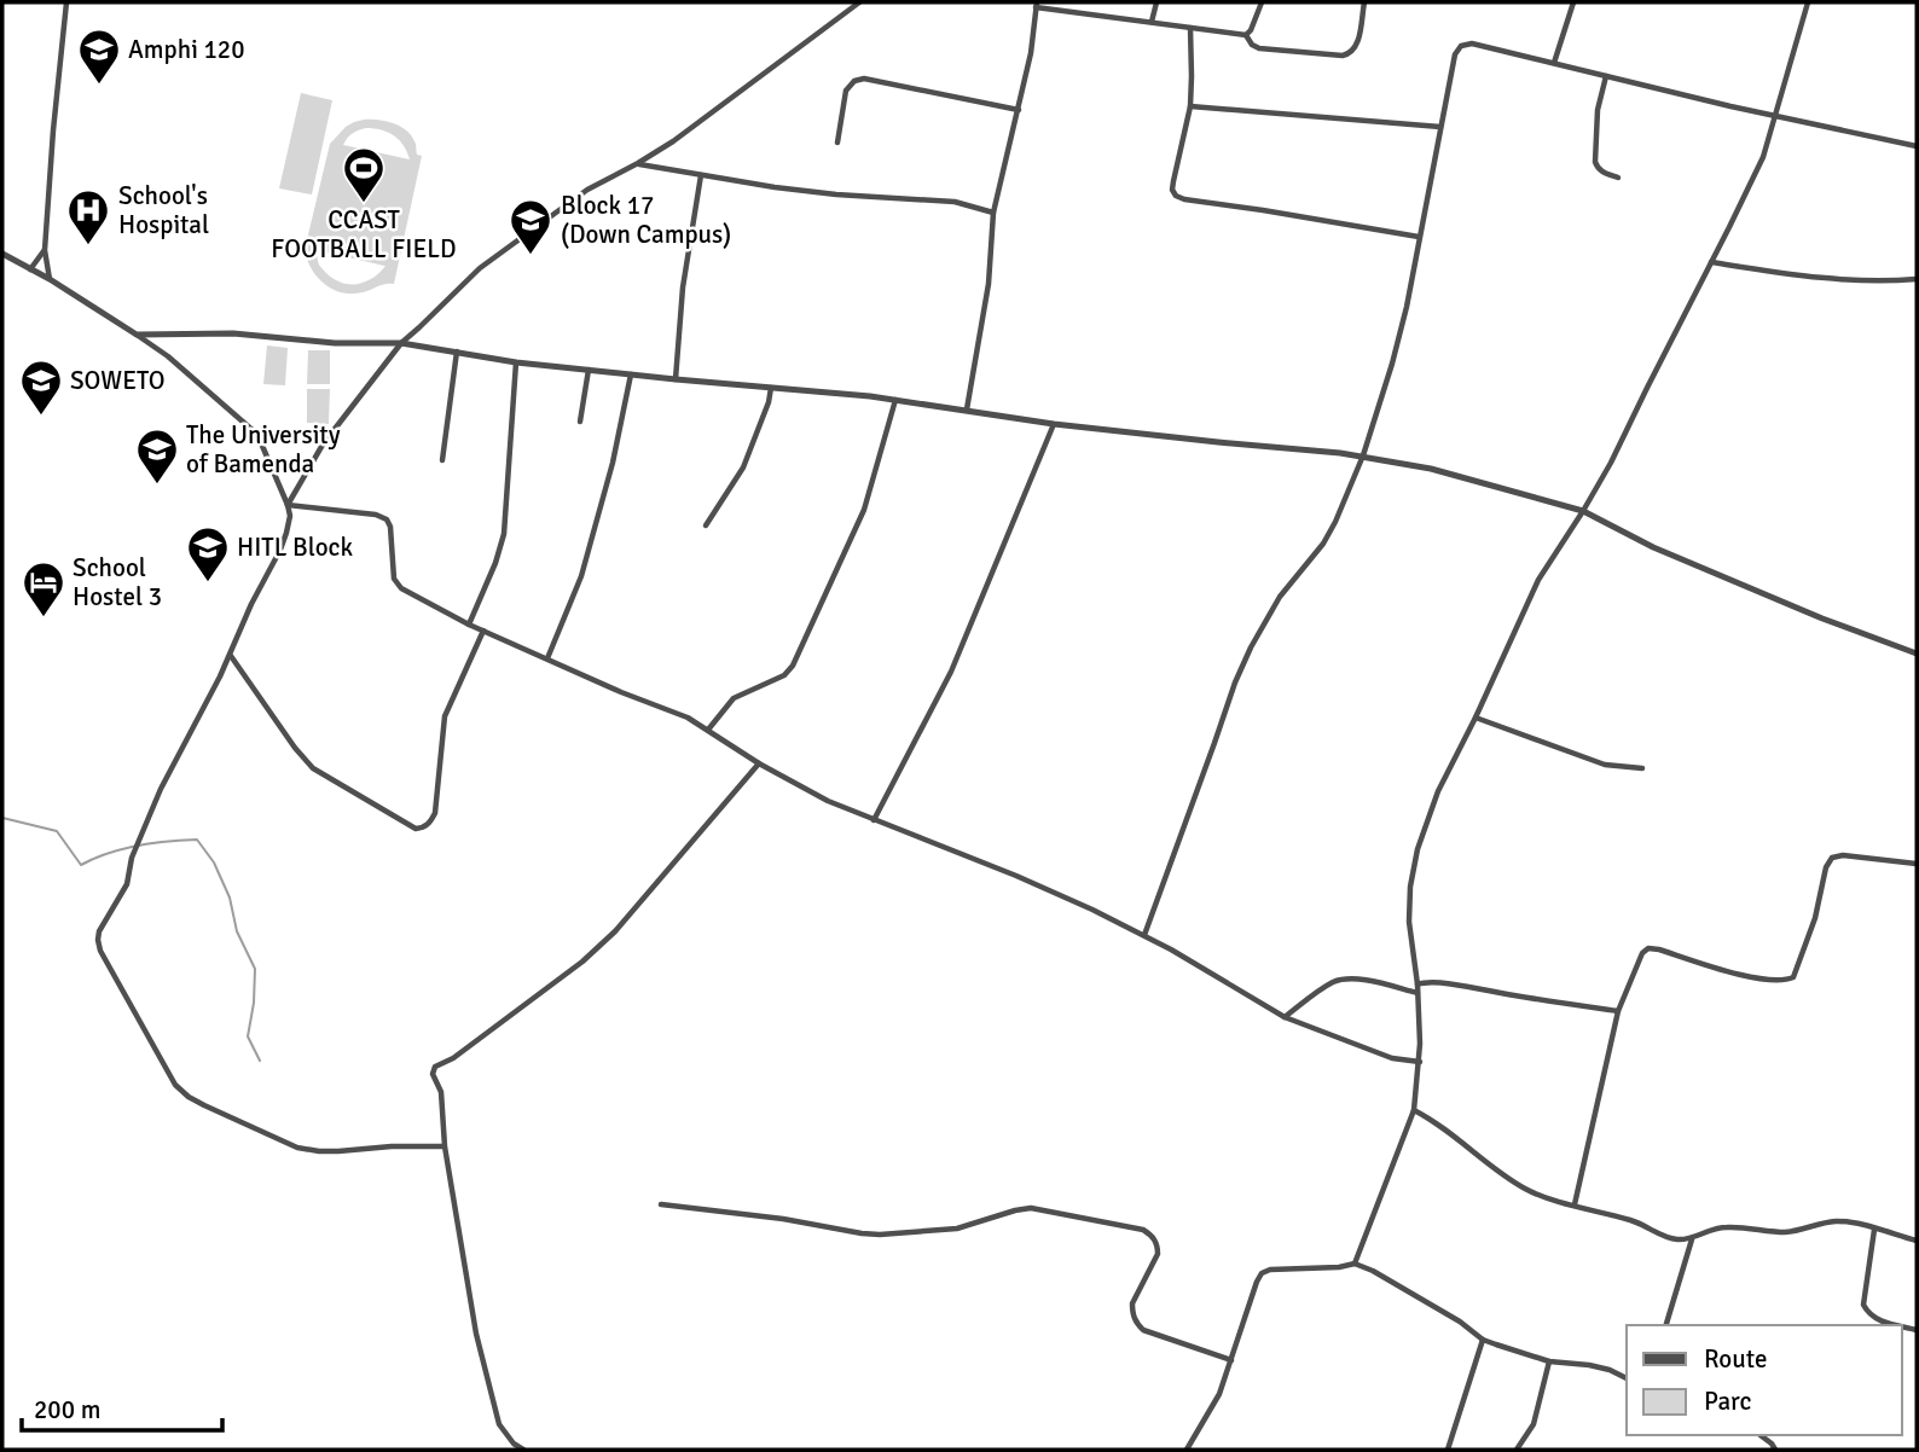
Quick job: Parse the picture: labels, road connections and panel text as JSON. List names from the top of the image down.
{
  "places": {
    "school or university": [
      "Amphi 120",
      "Block 17 (Down Campus)",
      "SOWETO",
      "The University of Bamenda",
      "HITL Block"
    ],
    "sports": ["CCAST FOOTBALL FIELD"],
    "hospital": ["School's Hospital"],
    "hotel": ["School Hostel 3"]
  },
  "legend": ["Route", "Parc"],
  "scale_bar": "200 m"
}
